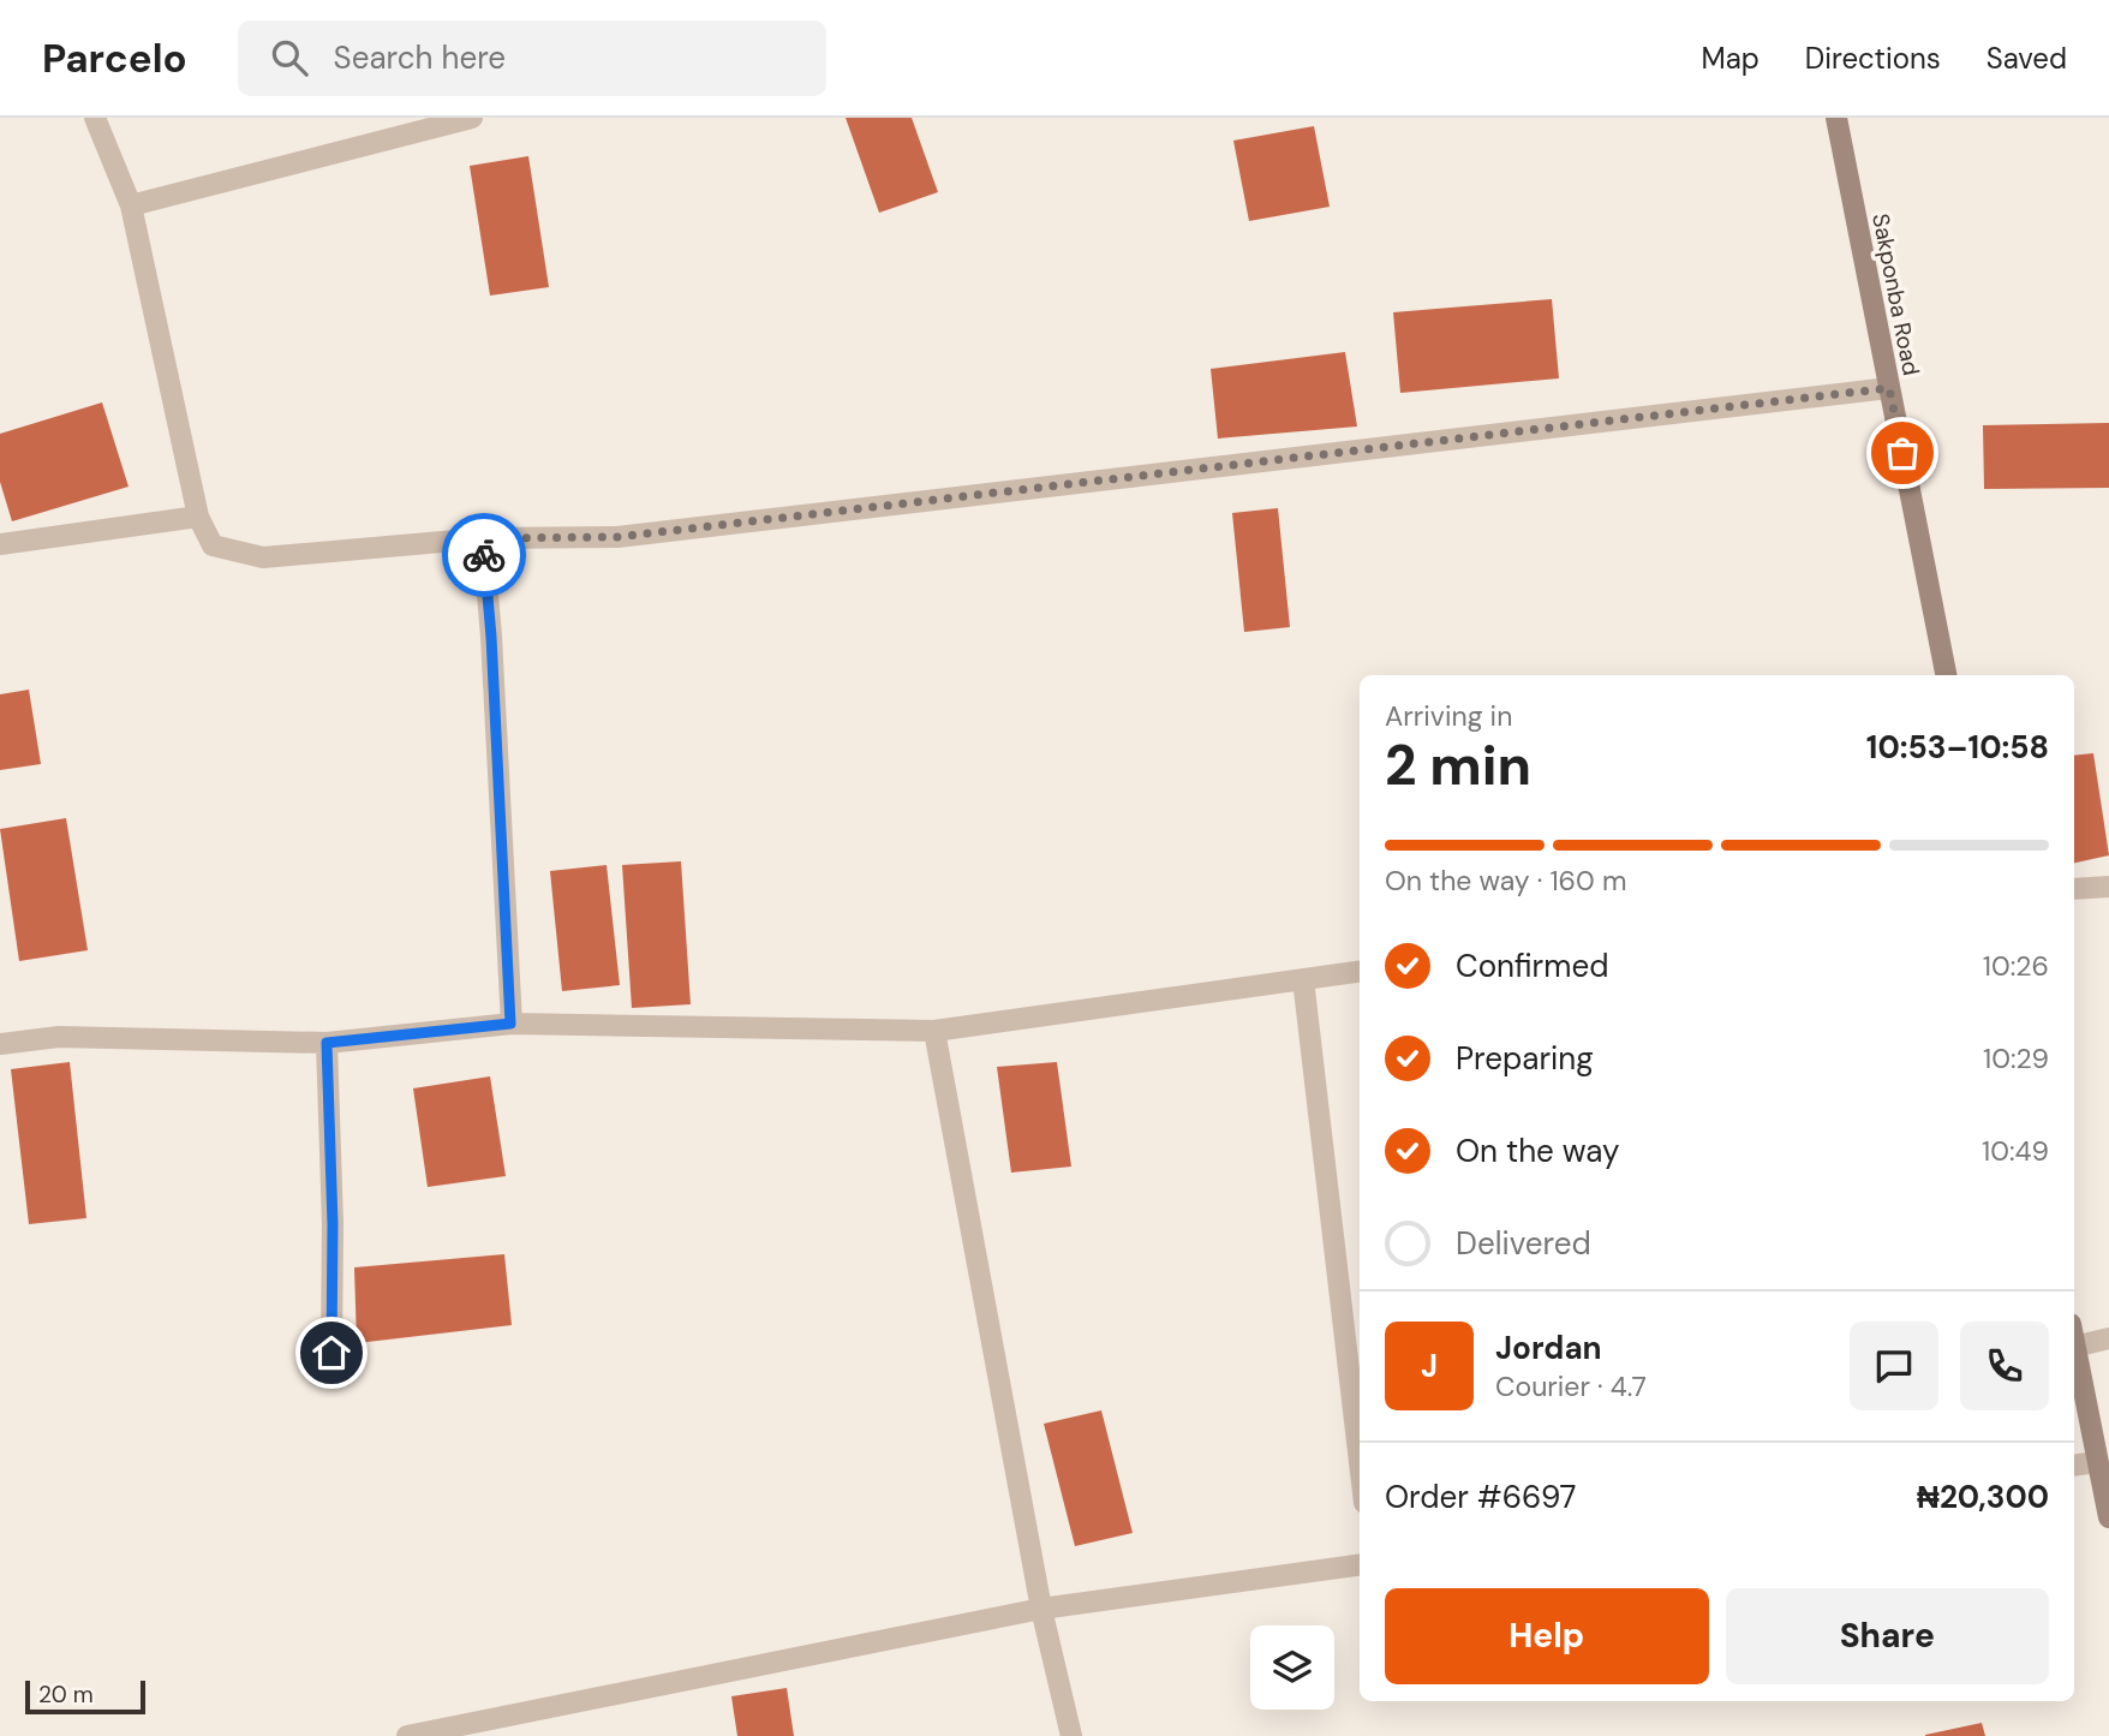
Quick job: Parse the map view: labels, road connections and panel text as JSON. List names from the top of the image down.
{
  "streets": {
    "main road": ["Sakponba Road"]
  },
  "scale_bar": "20 m",
  "page": {
    "header": "Parcelo",
    "search": "Search here",
    "nav": ["Map", "Directions", "Saved"],
    "heading": ["2 min", "Arriving in", "10:53–10:58"],
    "panel": [
      "Jordan",
      "Courier · 4.7",
      "Order #6697",
      "₦20,300"
    ],
    "bar": "On the way · 160 m",
    "list": [
      ["Confirmed", "10:26"],
      ["Preparing", "10:29"],
      ["On the way", "10:49"],
      "Delivered"
    ],
    "round": "J",
    "buttons": ["Help", "Share"],
    "scale": "20 m"
  }
}
